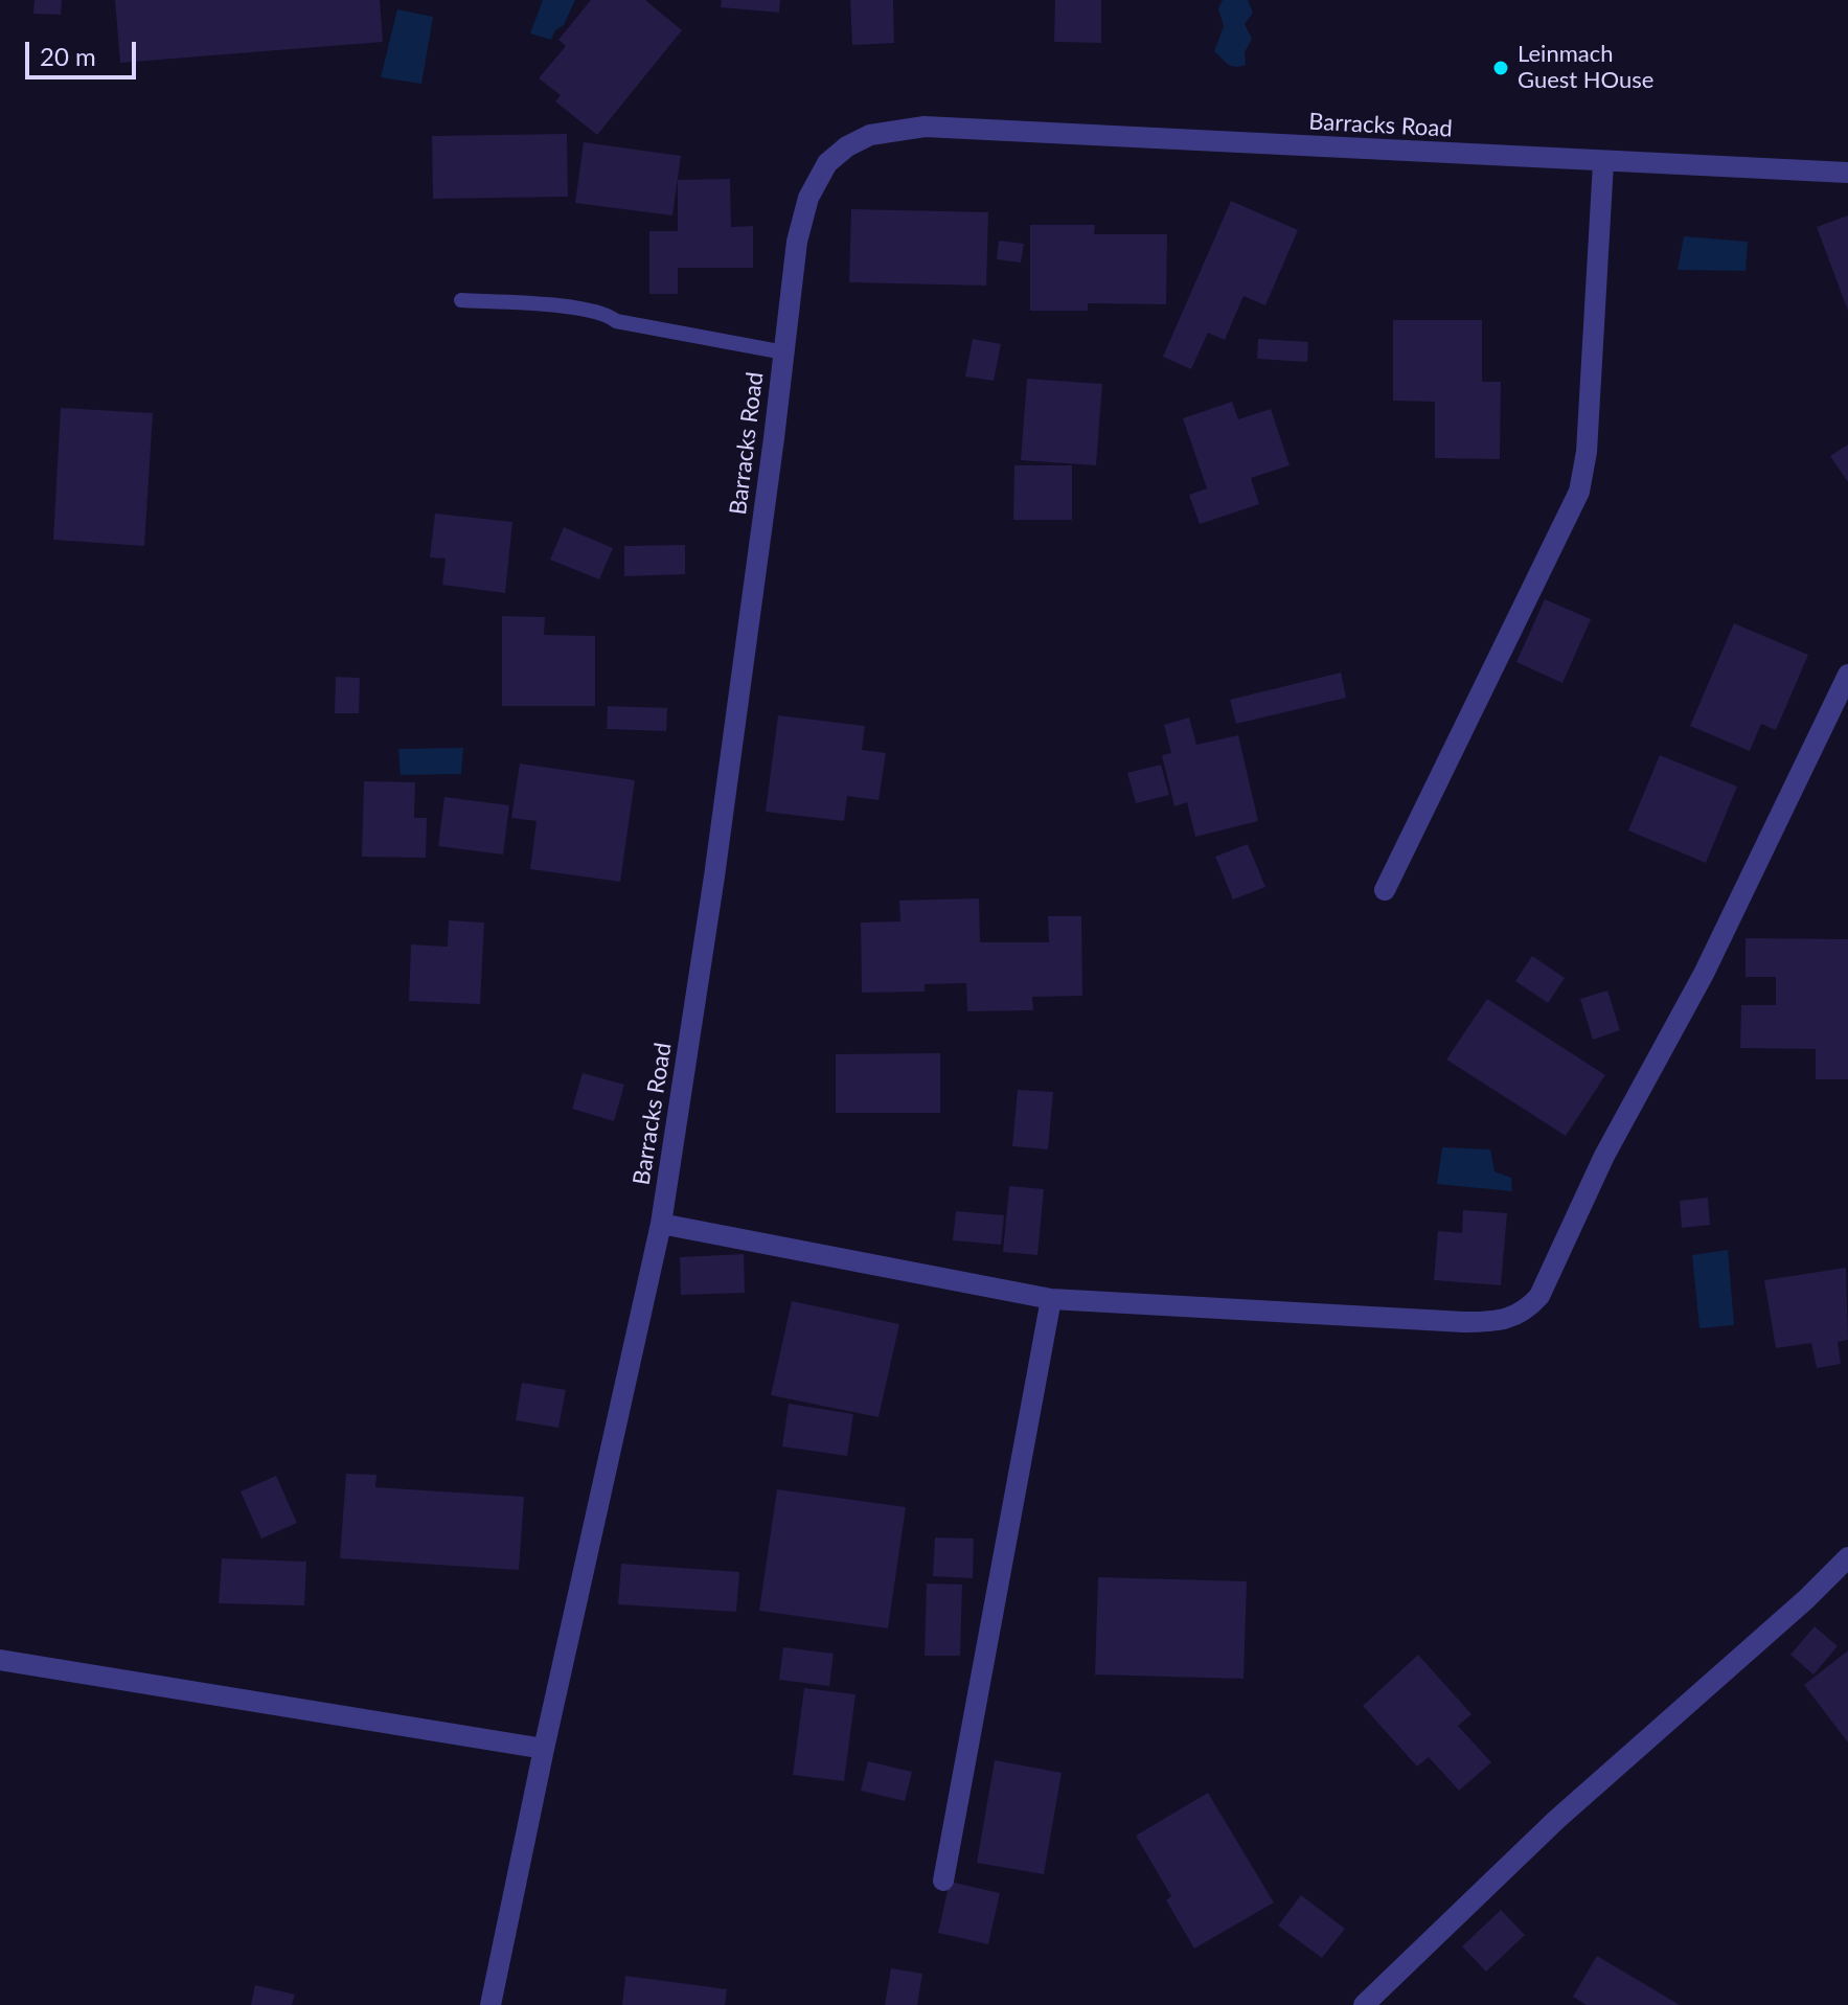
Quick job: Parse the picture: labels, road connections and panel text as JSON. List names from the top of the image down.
{
  "streets": {
    "street": ["Barracks Road"]
  },
  "places": ["Leinmach Guest HOuse"],
  "scale_bar": "20 m"
}
